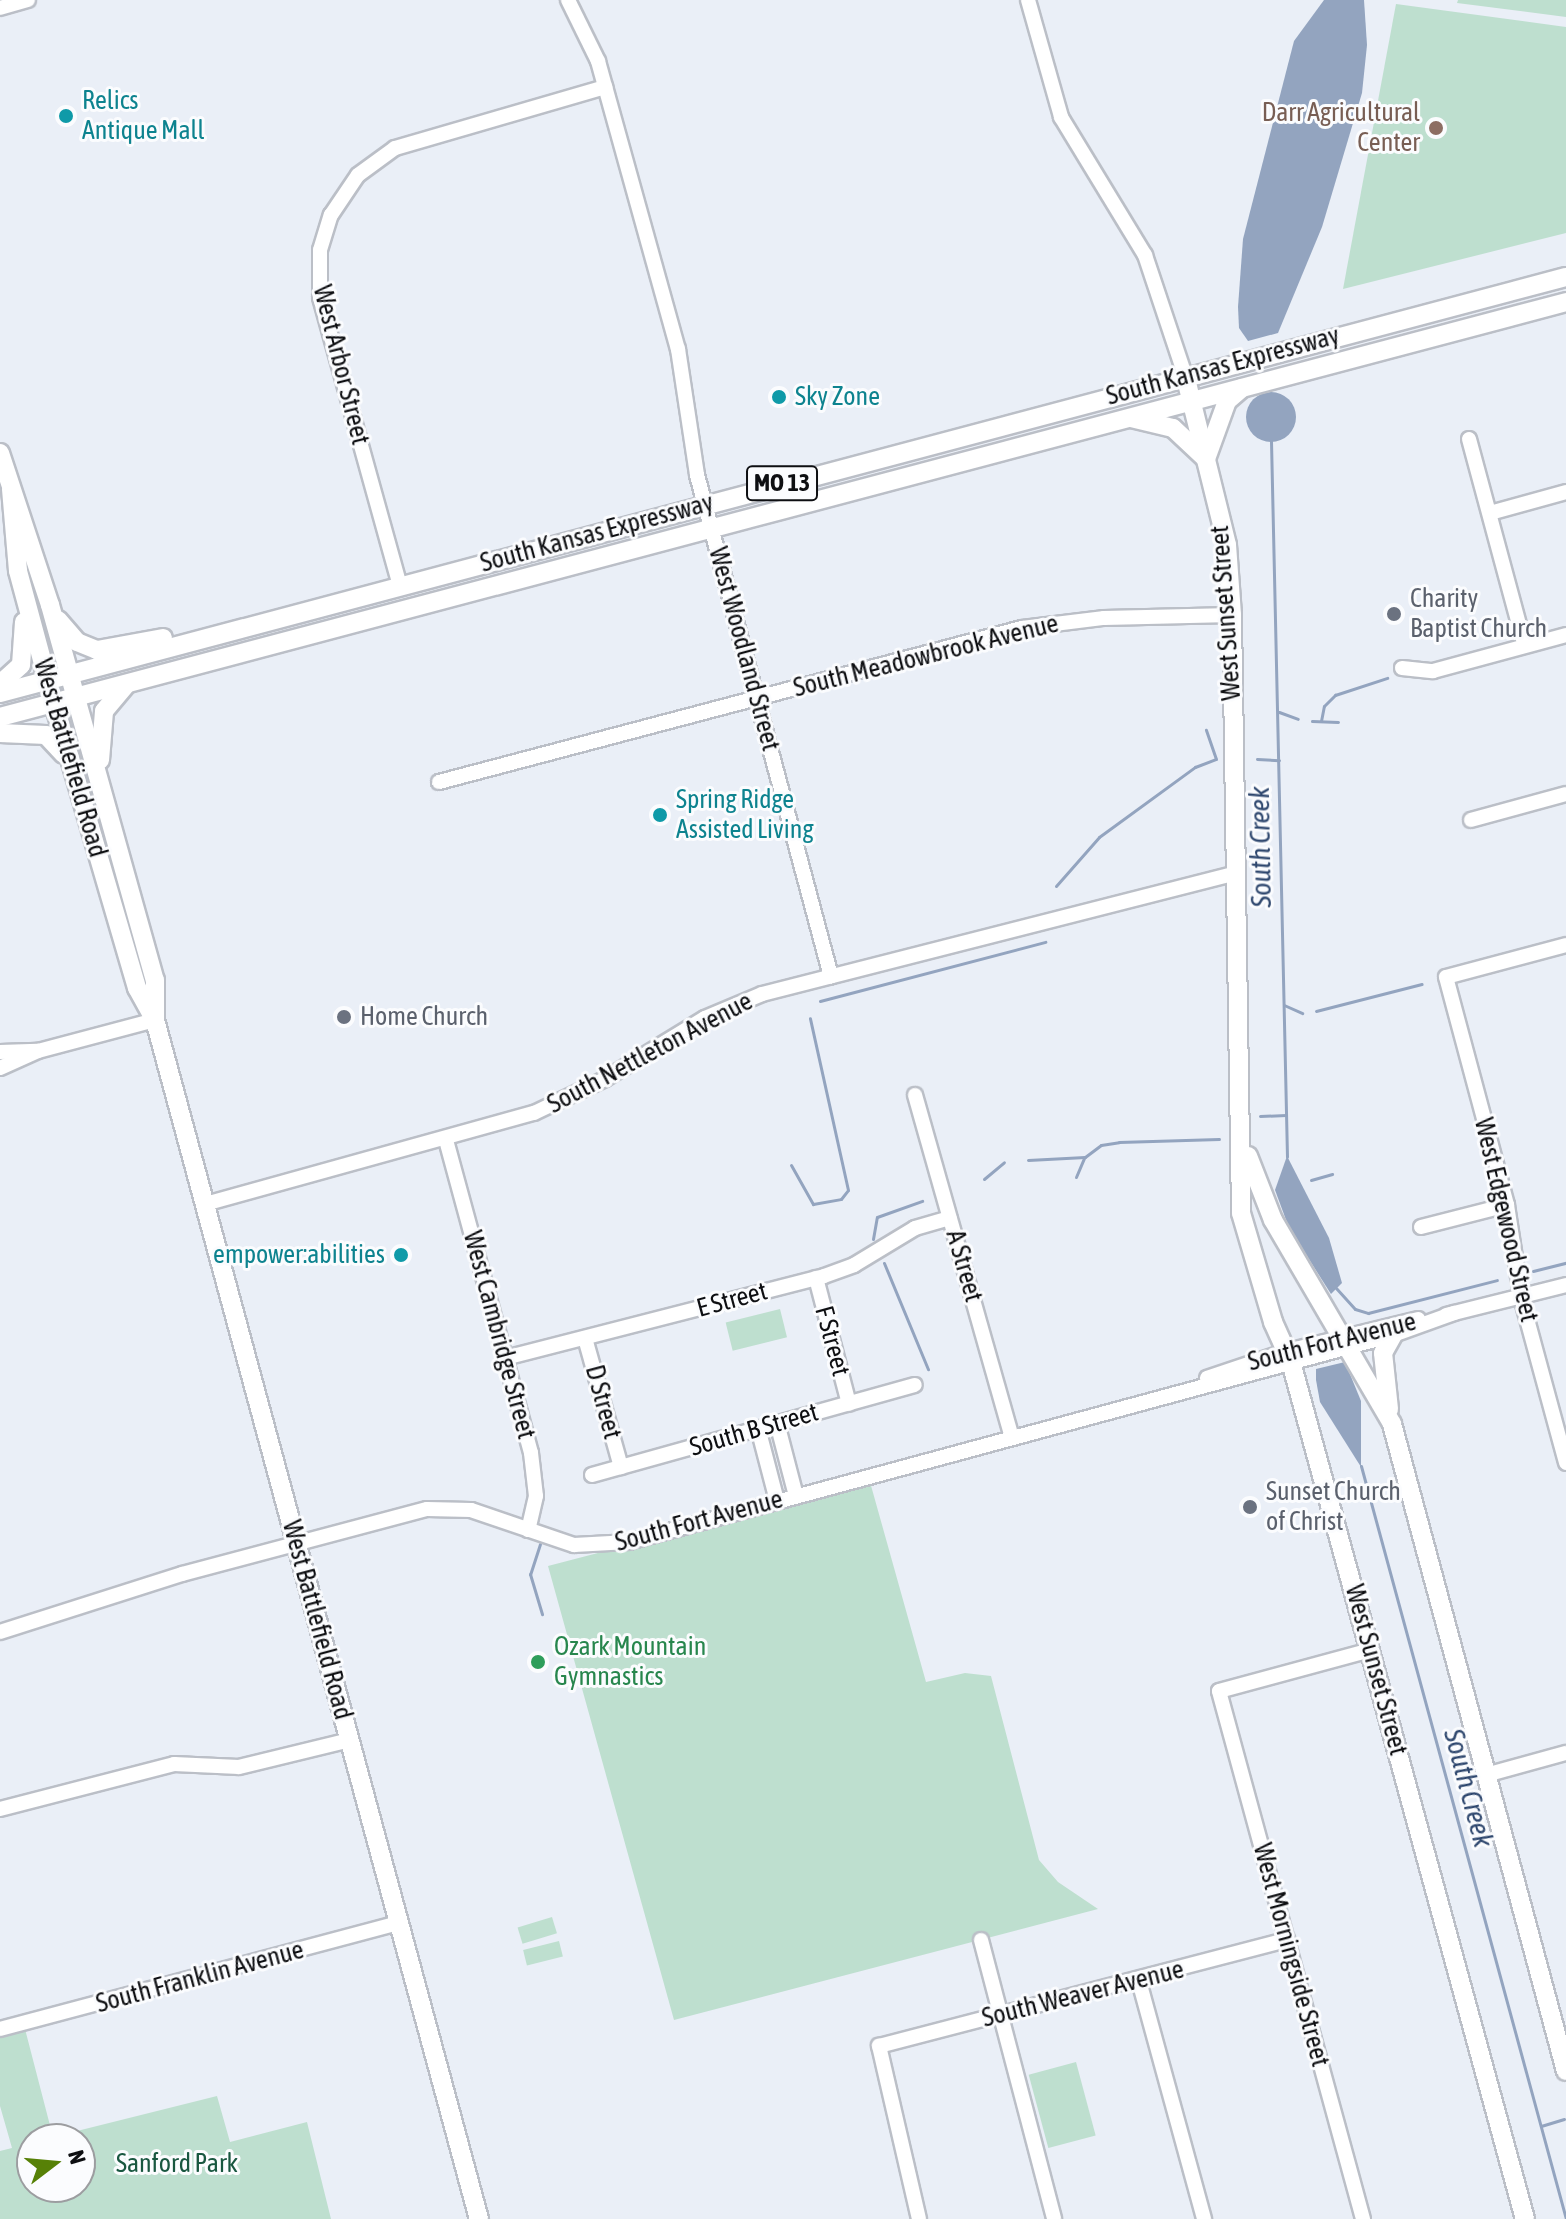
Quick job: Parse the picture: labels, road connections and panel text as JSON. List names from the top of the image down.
{
  "streets": {
    "main road": [
      "South Kansas Expressway",
      "MO 13",
      "West Sunset Street",
      "West Battlefield Road"
    ],
    "street": [
      "West Arbor Street",
      "West Woodland Street",
      "South Meadowbrook Avenue",
      "South Nettleton Avenue",
      "West Edgewood Street",
      "A Street",
      "E Street",
      "West Cambridge Street",
      "F Street",
      "South Fort Avenue",
      "D Street",
      "South B Street",
      "West Morningside Street",
      "South Franklin Avenue",
      "South Weaver Avenue"
    ]
  },
  "crossings": [
    ["West Arbor Street", "South Kansas Expressway"],
    ["West Arbor Street", "West Woodland Street"],
    ["South Kansas Expressway", "West Sunset Street"],
    ["South Kansas Expressway", "West Woodland Street"],
    ["South Kansas Expressway", "West Battlefield Road"],
    ["West Sunset Street", "South Meadowbrook Avenue"],
    ["West Sunset Street", "South Nettleton Avenue"],
    ["West Sunset Street", "South Fort Avenue"],
    ["West Sunset Street", "West Morningside Street"],
    ["West Woodland Street", "South Meadowbrook Avenue"],
    ["West Woodland Street", "South Nettleton Avenue"],
    ["West Battlefield Road", "South Nettleton Avenue"],
    ["West Battlefield Road", "South Fort Avenue"],
    ["West Battlefield Road", "South Franklin Avenue"],
    ["South Nettleton Avenue", "West Cambridge Street"],
    ["West Edgewood Street", "South Fort Avenue"],
    ["A Street", "E Street"],
    ["A Street", "South Fort Avenue"],
    ["E Street", "West Cambridge Street"],
    ["E Street", "F Street"],
    ["E Street", "D Street"],
    ["West Cambridge Street", "South Fort Avenue"],
    ["F Street", "South B Street"],
    ["D Street", "South B Street"],
    ["West Morningside Street", "South Weaver Avenue"]
  ],
  "water": ["South Creek"],
  "parks": ["Sanford Park"],
  "places": [
    "Relics Antique Mall",
    "Darr Agricultural Center",
    "Sky Zone",
    "Charity Baptist Church",
    "Spring Ridge Assisted Living",
    "Home Church",
    "empower:abilities",
    "Sunset Church of Christ",
    "Ozark Mountain Gymnastics"
  ],
  "north": "right"
}
